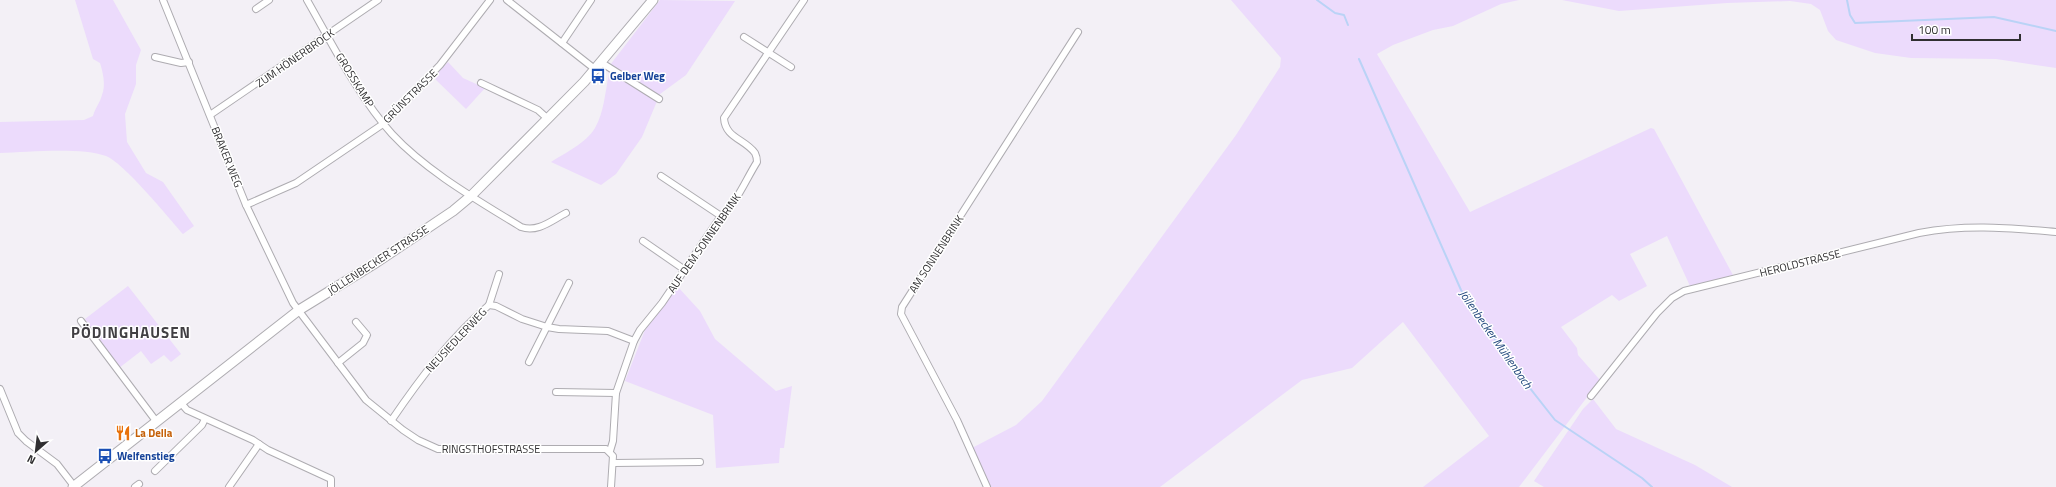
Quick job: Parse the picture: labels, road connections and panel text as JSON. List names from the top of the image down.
{
  "streets": {
    "main road": ["JÖLLENBECKER STRASSE"],
    "street": [
      "ZUM HÖNERBROCK",
      "GROSSKAMP",
      "GRÜNSTRASSE",
      "BRAKER WEG",
      "AUF DEM SONNENBRINK",
      "AM SONNENBRINK",
      "HEROLDSTRASSE",
      "NEUSIEDLERWEG",
      "RINGSTHOFSTRASSE"
    ]
  },
  "crossings": [
    ["ZUM HÖNERBROCK", "GROSSKAMP"],
    ["ZUM HÖNERBROCK", "BRAKER WEG"],
    ["GROSSKAMP", "GRÜNSTRASSE"],
    ["GROSSKAMP", "JÖLLENBECKER STRASSE"],
    ["GRÜNSTRASSE", "BRAKER WEG"],
    ["BRAKER WEG", "JÖLLENBECKER STRASSE"],
    ["BRAKER WEG", "RINGSTHOFSTRASSE"],
    ["AUF DEM SONNENBRINK", "NEUSIEDLERWEG"],
    ["AUF DEM SONNENBRINK", "RINGSTHOFSTRASSE"],
    ["JÖLLENBECKER STRASSE", "RINGSTHOFSTRASSE"],
    ["NEUSIEDLERWEG", "RINGSTHOFSTRASSE"]
  ],
  "districts": ["PÖDINGHAUSEN"],
  "water": ["Jöllenbecker Mühlenbach"],
  "places": {
    "bus stop": ["Gelber Weg", "Welfenstieg"],
    "restaurant": ["La Della"]
  },
  "scale_bar": "100 m",
  "north": "bottom left"
}
